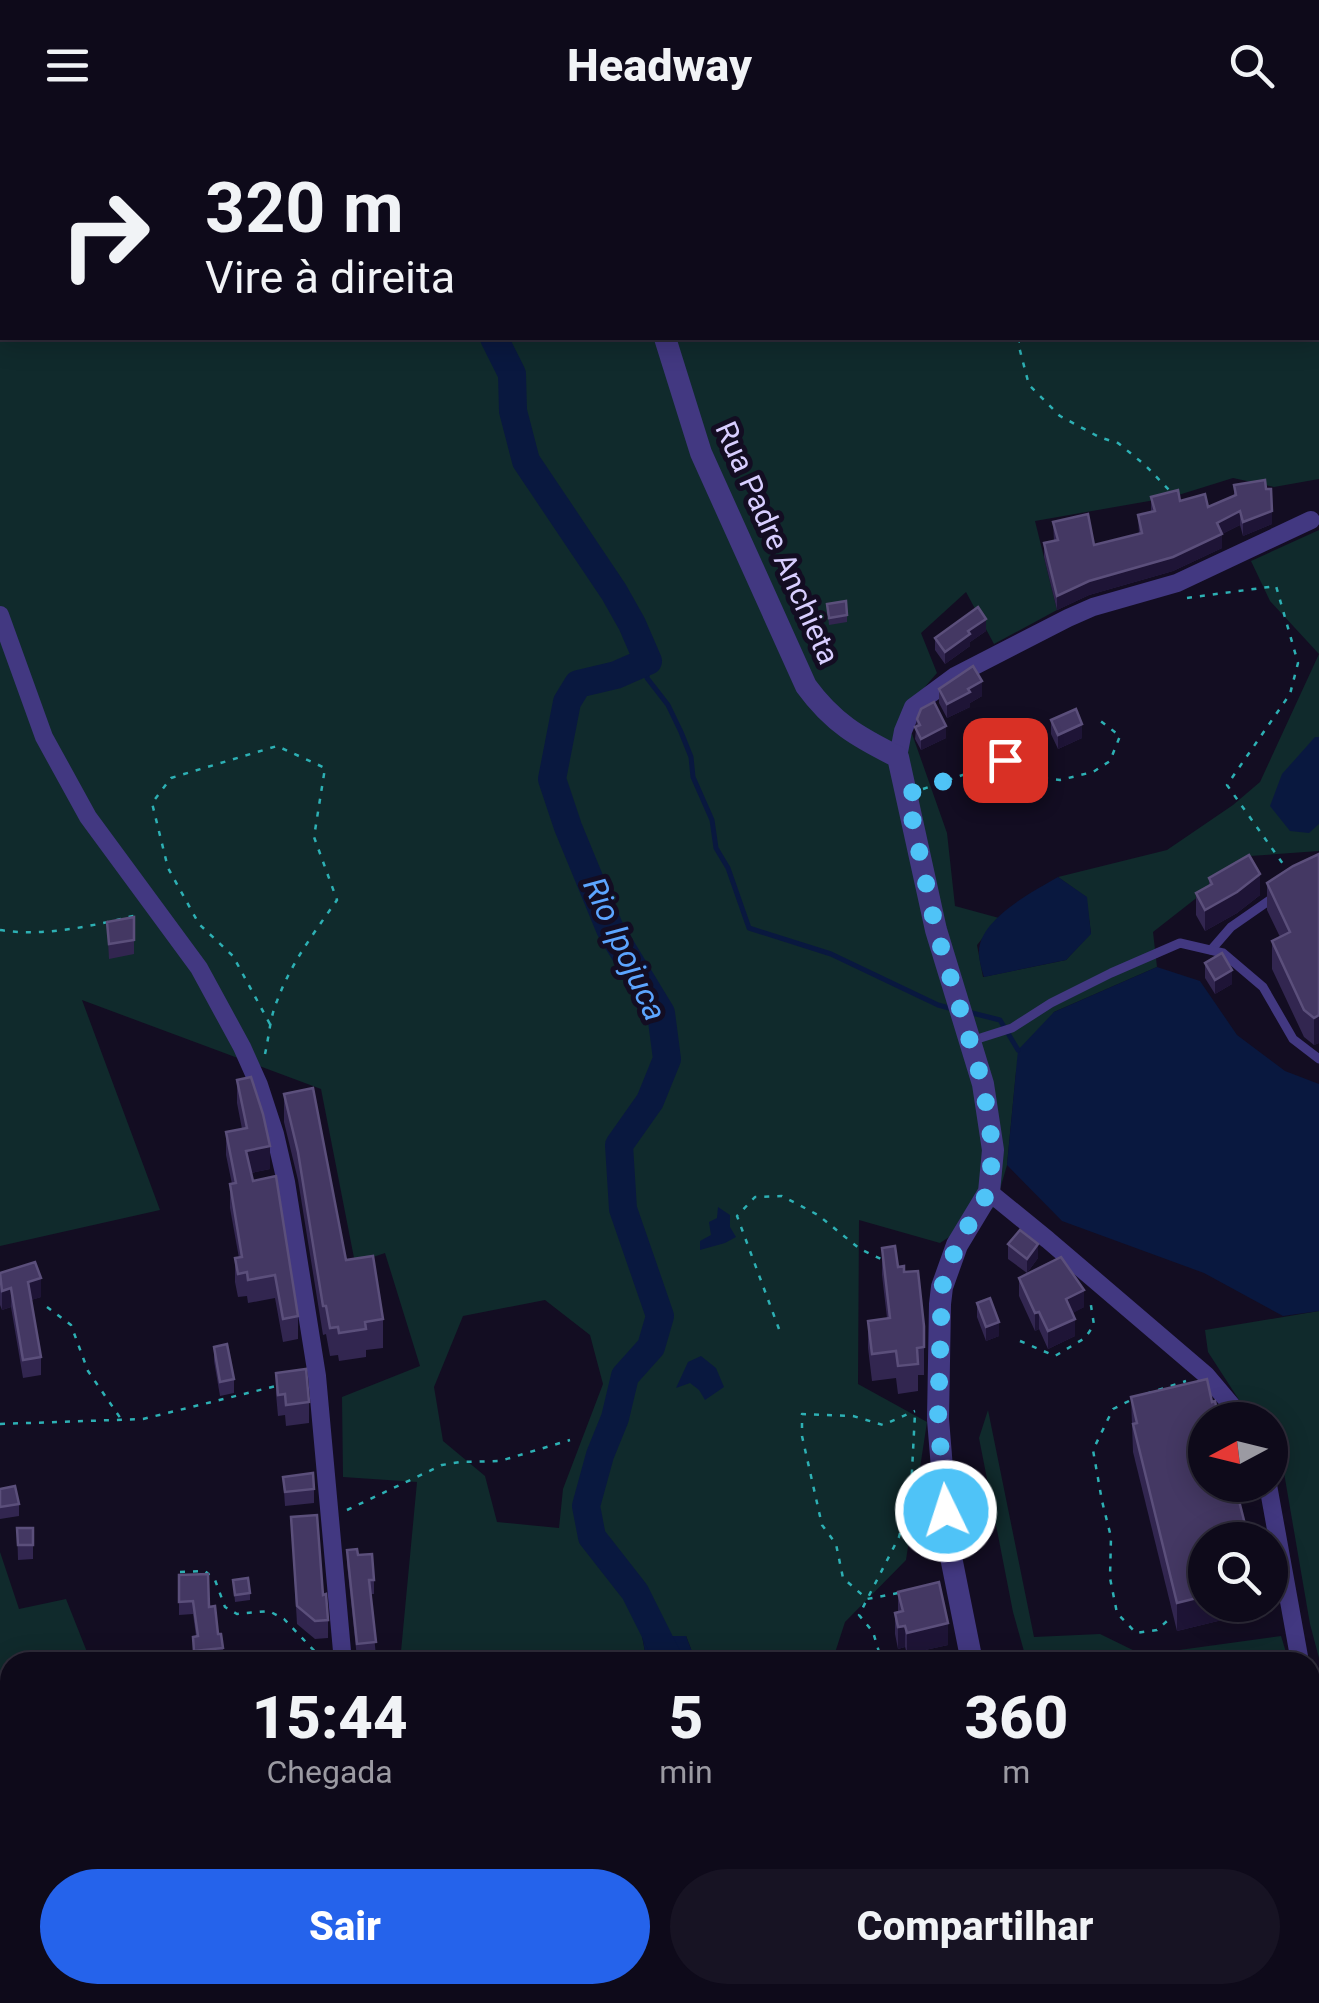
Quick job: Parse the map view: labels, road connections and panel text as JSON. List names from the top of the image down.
{
  "streets": {
    "street": ["Rua Padre Anchieta"]
  },
  "water": ["Rio Ipojuca"],
  "north": "left",
  "page": {
    "header": "Headway",
    "turn": ["320 m", "Vire à direita"],
    "eta": [
      "15:44",
      "Chegada",
      "5",
      "min",
      "360",
      "m"
    ],
    "buttons": ["Sair", "Compartilhar"]
  }
}
